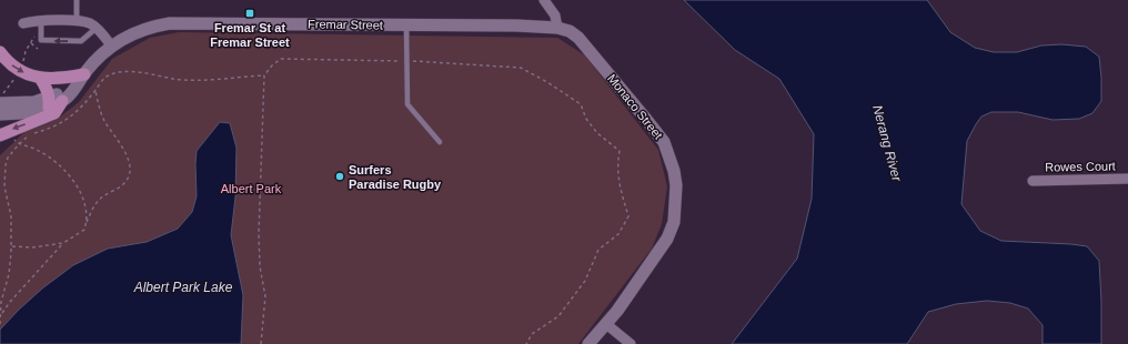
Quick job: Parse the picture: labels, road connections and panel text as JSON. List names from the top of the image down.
{
  "streets": {
    "street": ["Fremar Street", "Monaco Street", "Rowes Court"]
  },
  "crossings": [
    ["Fremar Street", "Monaco Street"]
  ],
  "water": ["Nerang River", "Albert Park Lake"],
  "parks": ["Albert Park"],
  "places": {
    "transit": ["Fremar St at Fremar Street"],
    "other": ["Surfers Paradise Rugby"]
  }
}
